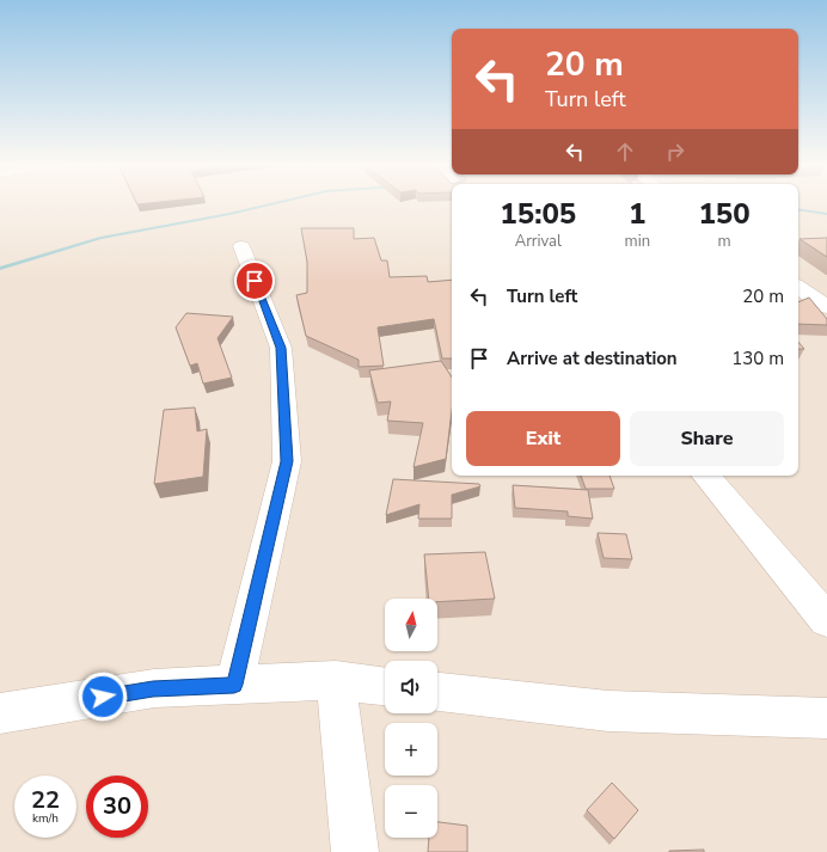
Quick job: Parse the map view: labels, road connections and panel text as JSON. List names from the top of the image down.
{
  "north": "top",
  "page": {
    "turn": ["20 m", "Turn left"],
    "eta": [
      "15:05",
      "Arrival",
      "1",
      "min",
      "150",
      "m"
    ],
    "list": [
      {
        "name": "Turn left",
        "value": "20 m"
      },
      {
        "name": "Arrive at destination",
        "value": "130 m"
      }
    ],
    "buttons": ["Exit", "Share"],
    "map_buttons": ["+", "−"],
    "speed": "22 km/h",
    "limit": "30"
  }
}
